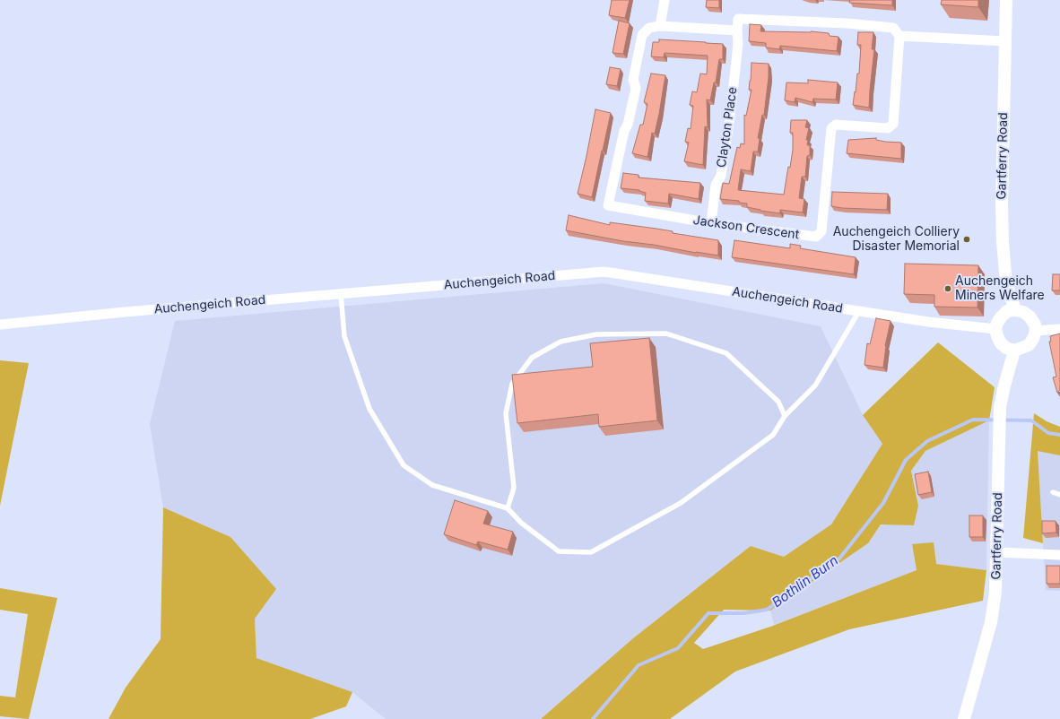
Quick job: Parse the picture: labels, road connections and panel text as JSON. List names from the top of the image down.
{
  "streets": {
    "street": [
      "Clayton Place",
      "Gartferry Road",
      "Jackson Crescent",
      "Auchengeich Road"
    ]
  },
  "crossings": [
    ["Clayton Place", "Jackson Crescent"],
    ["Gartferry Road", "Auchengeich Road"]
  ],
  "water": ["Bothlin Burn"],
  "places": ["Auchengeich Colliery Disaster Memorial", "Auchengeich Miners Welfare"]
}
